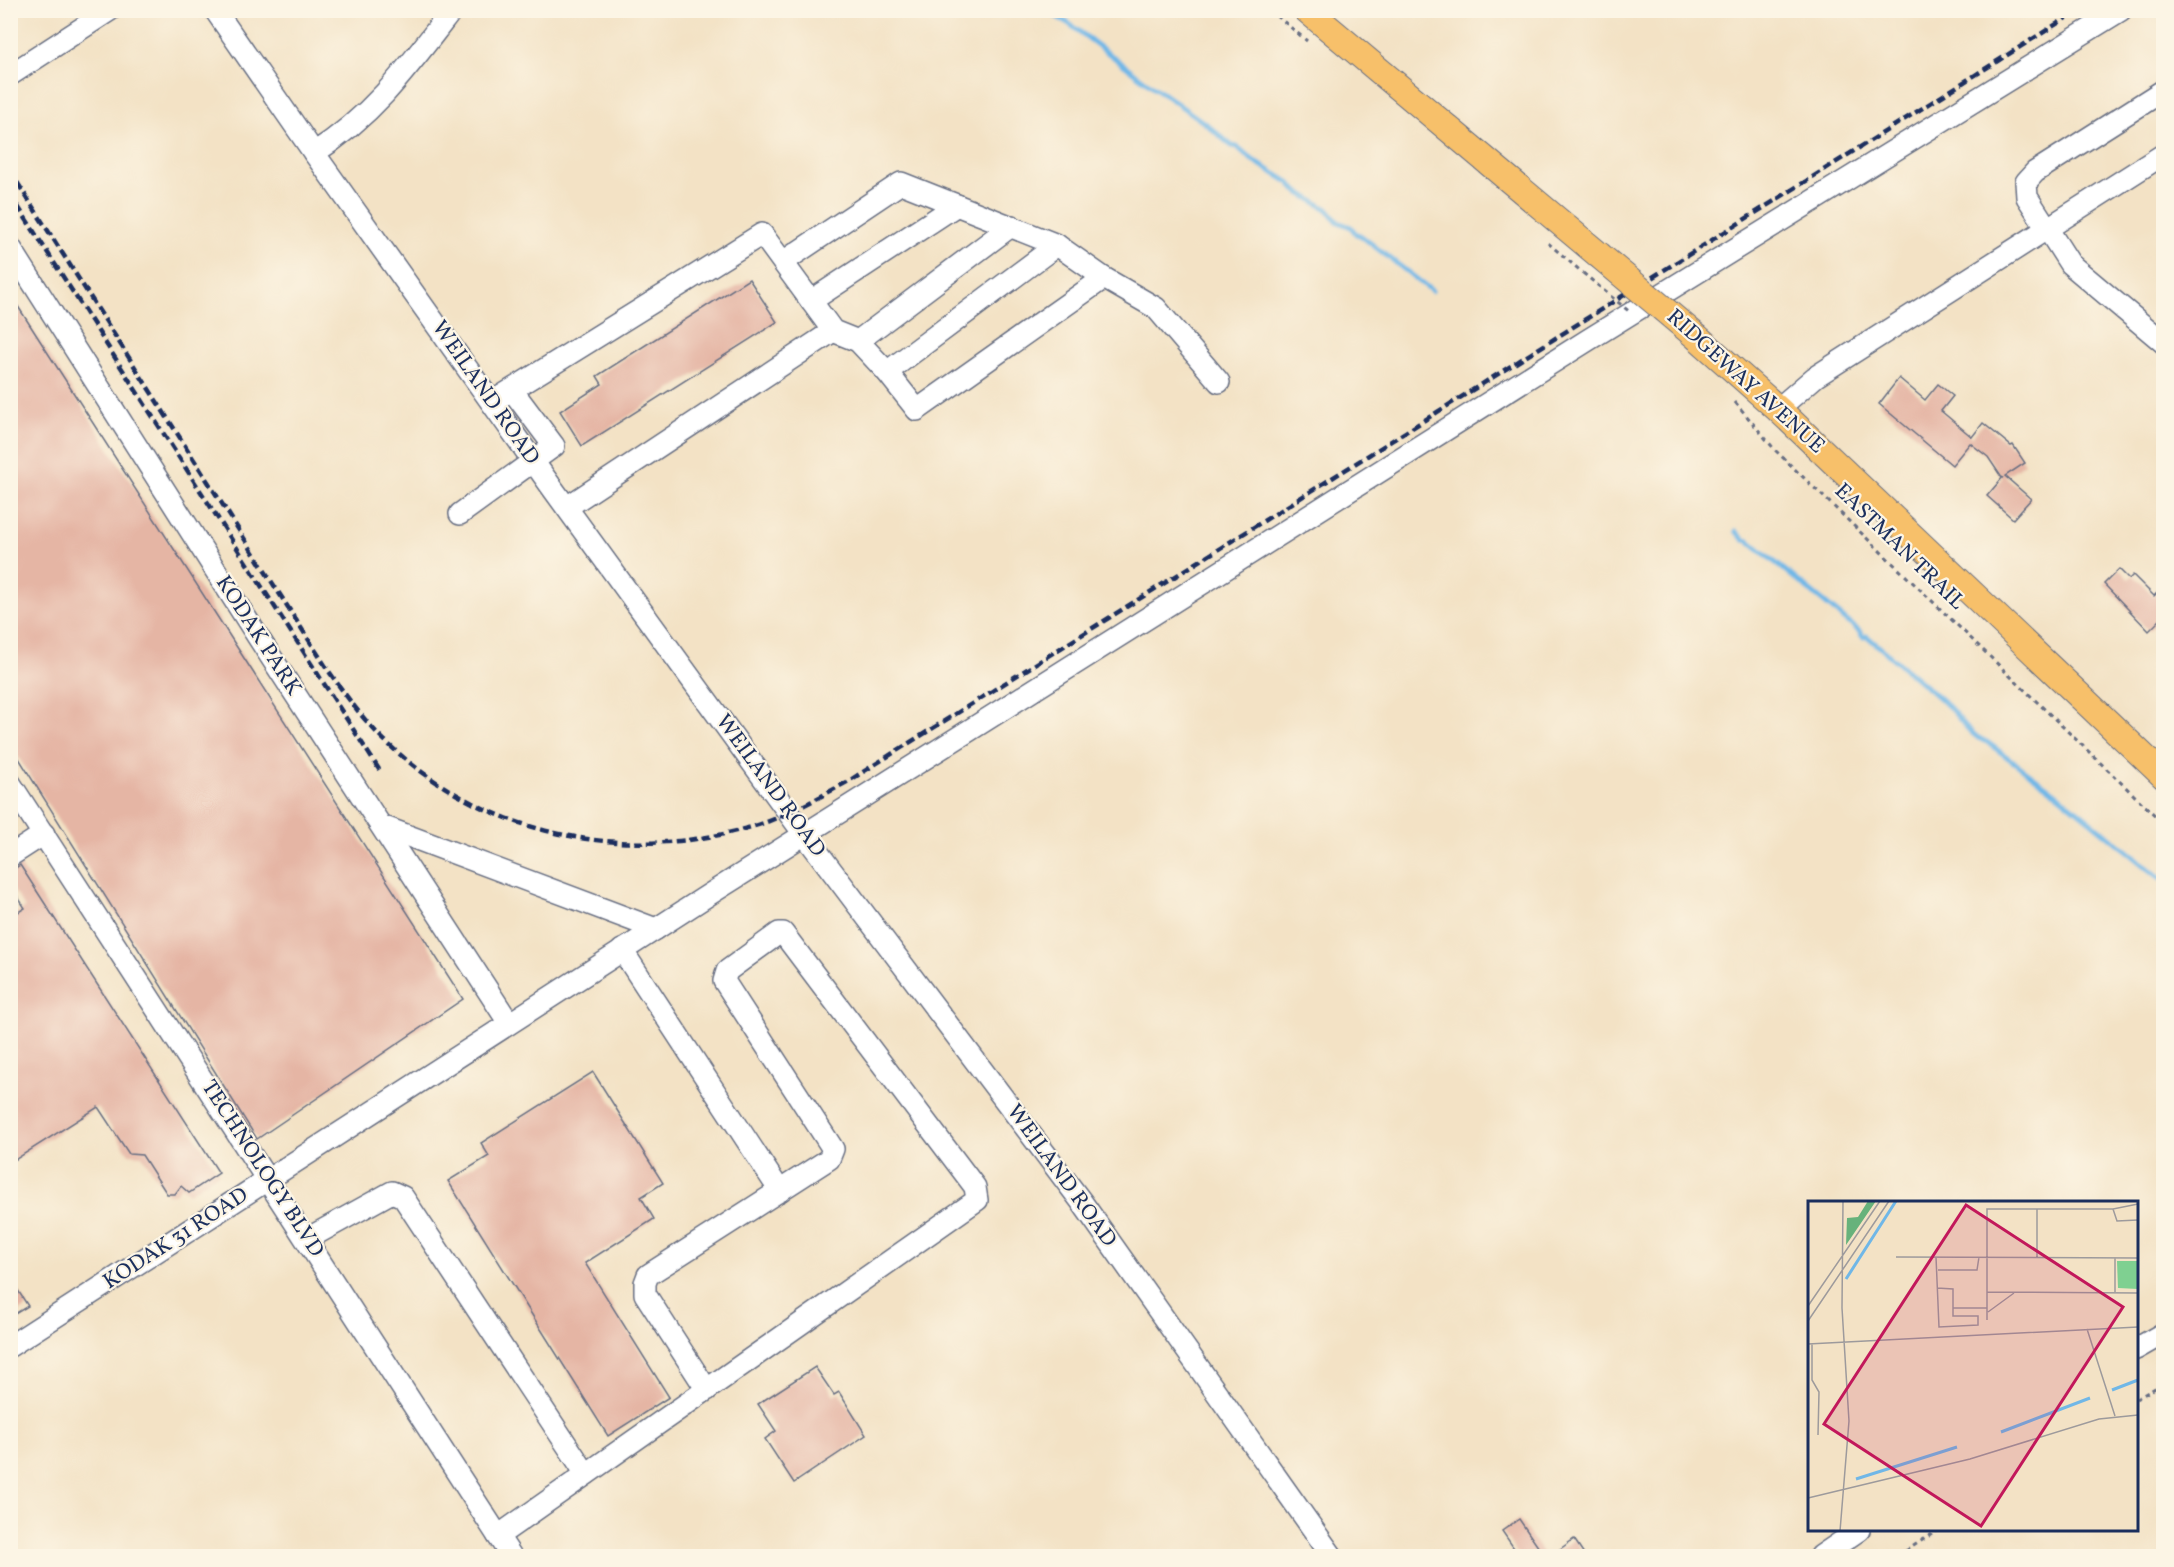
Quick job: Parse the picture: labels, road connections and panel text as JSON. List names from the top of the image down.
{
  "streets": {
    "main road": ["RIDGEWAY AVENUE"],
    "street": [
      "WEILAND ROAD",
      "KODAK PARK",
      "TECHNOLOGY BLVD",
      "KODAK 31 ROAD"
    ],
    "path": ["EASTMAN TRAIL"]
  },
  "crossings": [
    ["WEILAND ROAD", "KODAK 31 ROAD"],
    ["KODAK PARK", "KODAK 31 ROAD"],
    ["TECHNOLOGY BLVD", "KODAK 31 ROAD"]
  ]
}
